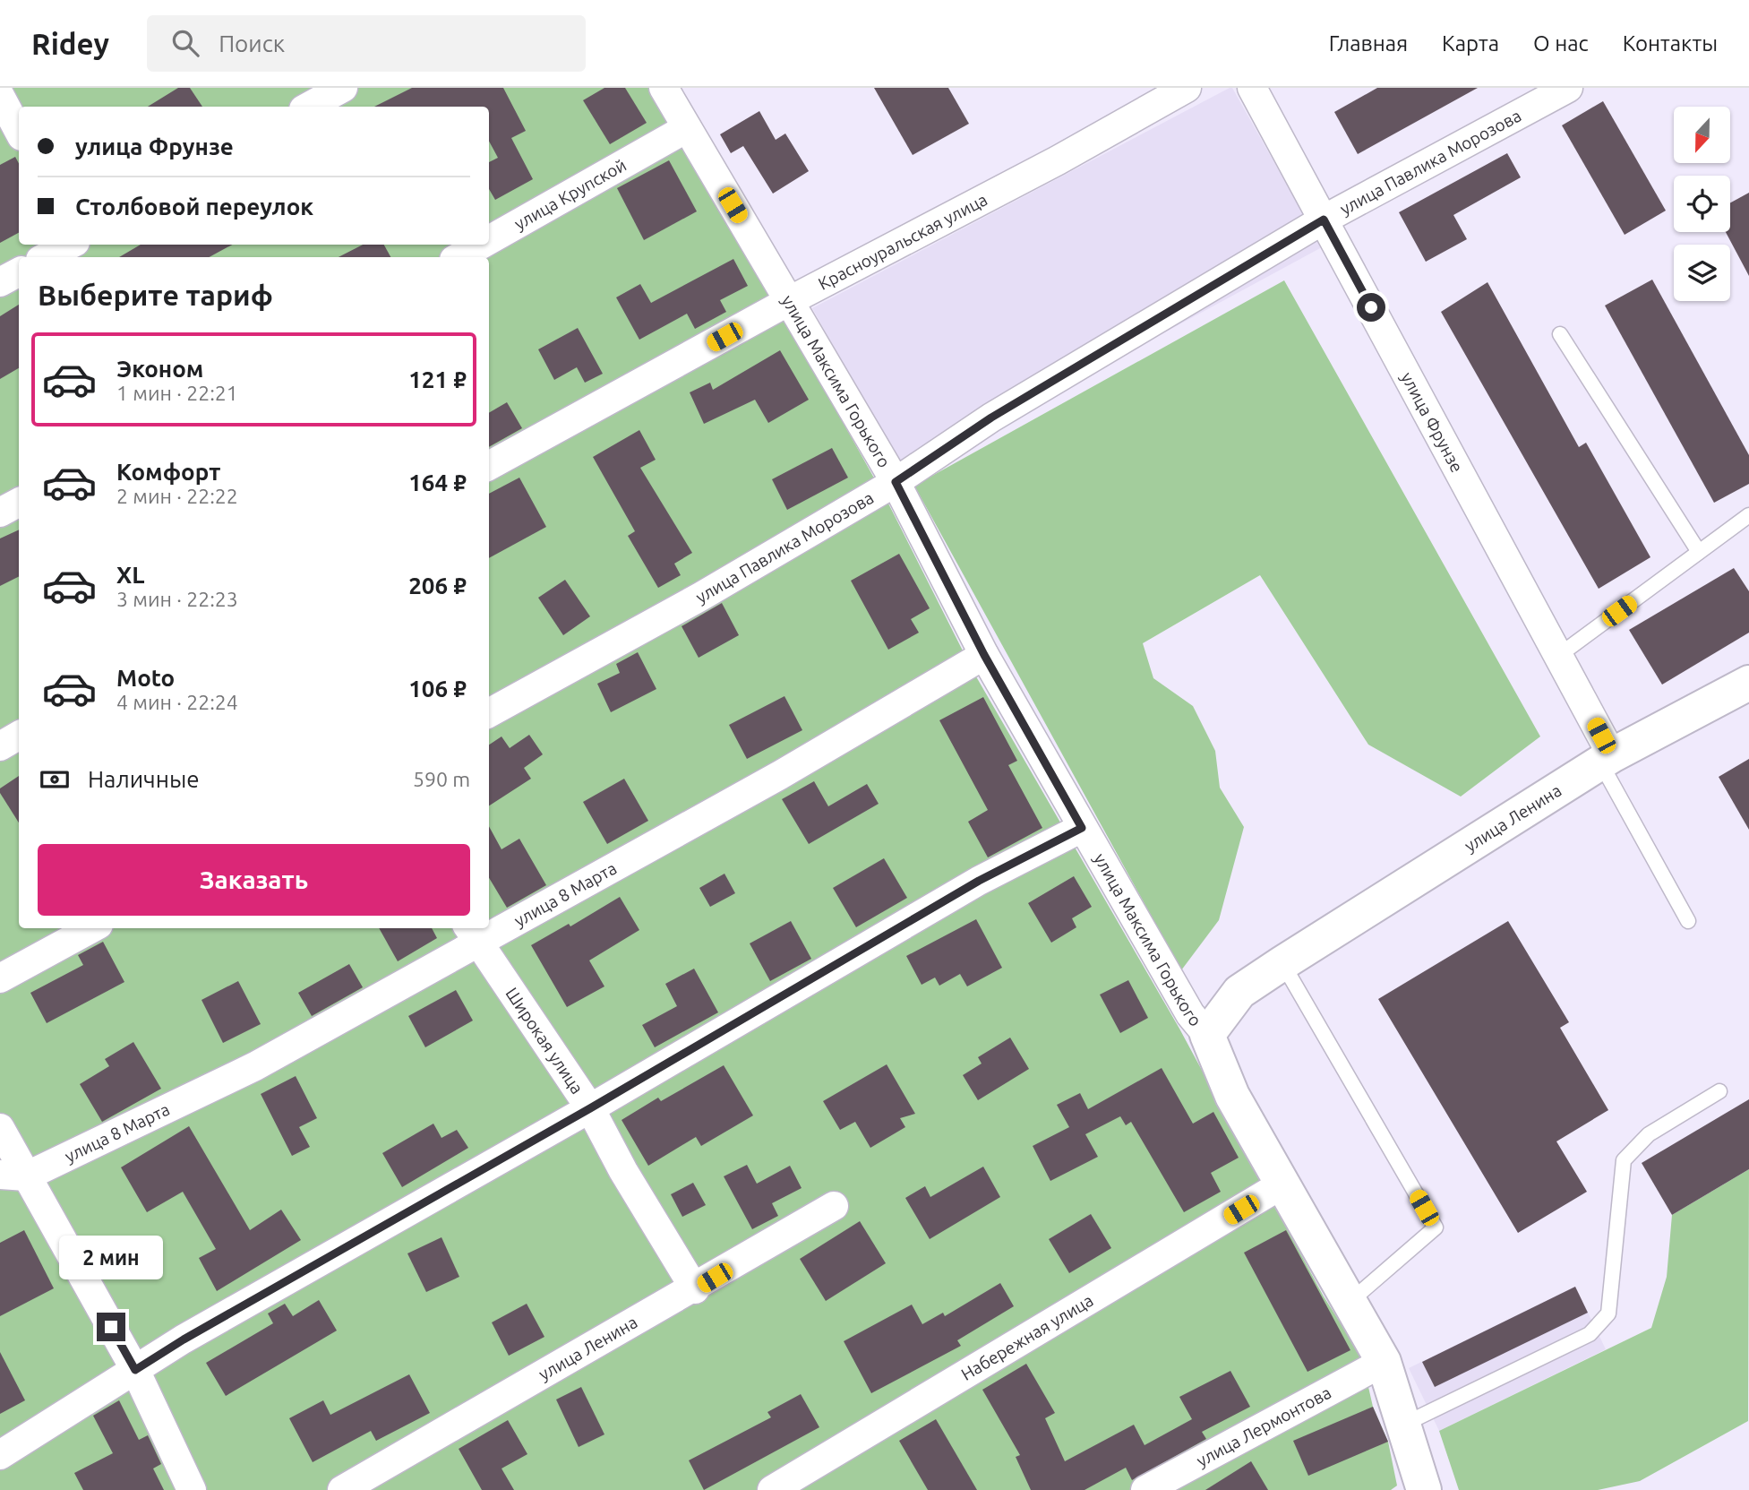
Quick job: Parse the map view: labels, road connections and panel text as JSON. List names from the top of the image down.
{
  "streets": {
    "street": [
      "улица Павлика Морозова",
      "улица Крупской",
      "Красноуральская улица",
      "улица Максима Горького",
      "улица Фрунзе",
      "улица Ленина",
      "улица 8 Марта",
      "Широкая улица",
      "Набережная улица",
      "улица Лермонтова"
    ]
  },
  "crossings": [
    ["улица Павлика Морозова", "улица Максима Горького"],
    ["улица Павлика Морозова", "улица Фрунзе"],
    ["улица Крупской", "улица Максима Горького"],
    ["Красноуральская улица", "улица Максима Горького"],
    ["улица Максима Горького", "улица Ленина"],
    ["улица Максима Горького", "улица 8 Марта"],
    ["улица Максима Горького", "Набережная улица"],
    ["улица Максима Горького", "улица Лермонтова"],
    ["улица Фрунзе", "улица Ленина"],
    ["улица Ленина", "Широкая улица"],
    ["улица 8 Марта", "Широкая улица"]
  ],
  "north": "bottom",
  "page": {
    "header": "Ridey",
    "search": "Поиск",
    "nav": [
      "Главная",
      "Карта",
      "О нас",
      "Контакты"
    ],
    "banner": ["улица Фрунзе", "Столбовой переулок"],
    "heading": "Выберите тариф",
    "list": [
      {
        "name": "Эконом",
        "note": "1 мин · 22:21",
        "value": "121 ₽"
      },
      {
        "name": "Комфорт",
        "note": "2 мин · 22:22",
        "value": "164 ₽"
      },
      {
        "name": "XL",
        "note": "3 мин · 22:23",
        "value": "206 ₽"
      },
      {
        "name": "Moto",
        "note": "4 мин · 22:24",
        "value": "106 ₽"
      }
    ],
    "pay": ["Наличные", "590 m"],
    "buttons": "Заказать",
    "bubble": "2 мин"
  }
}
